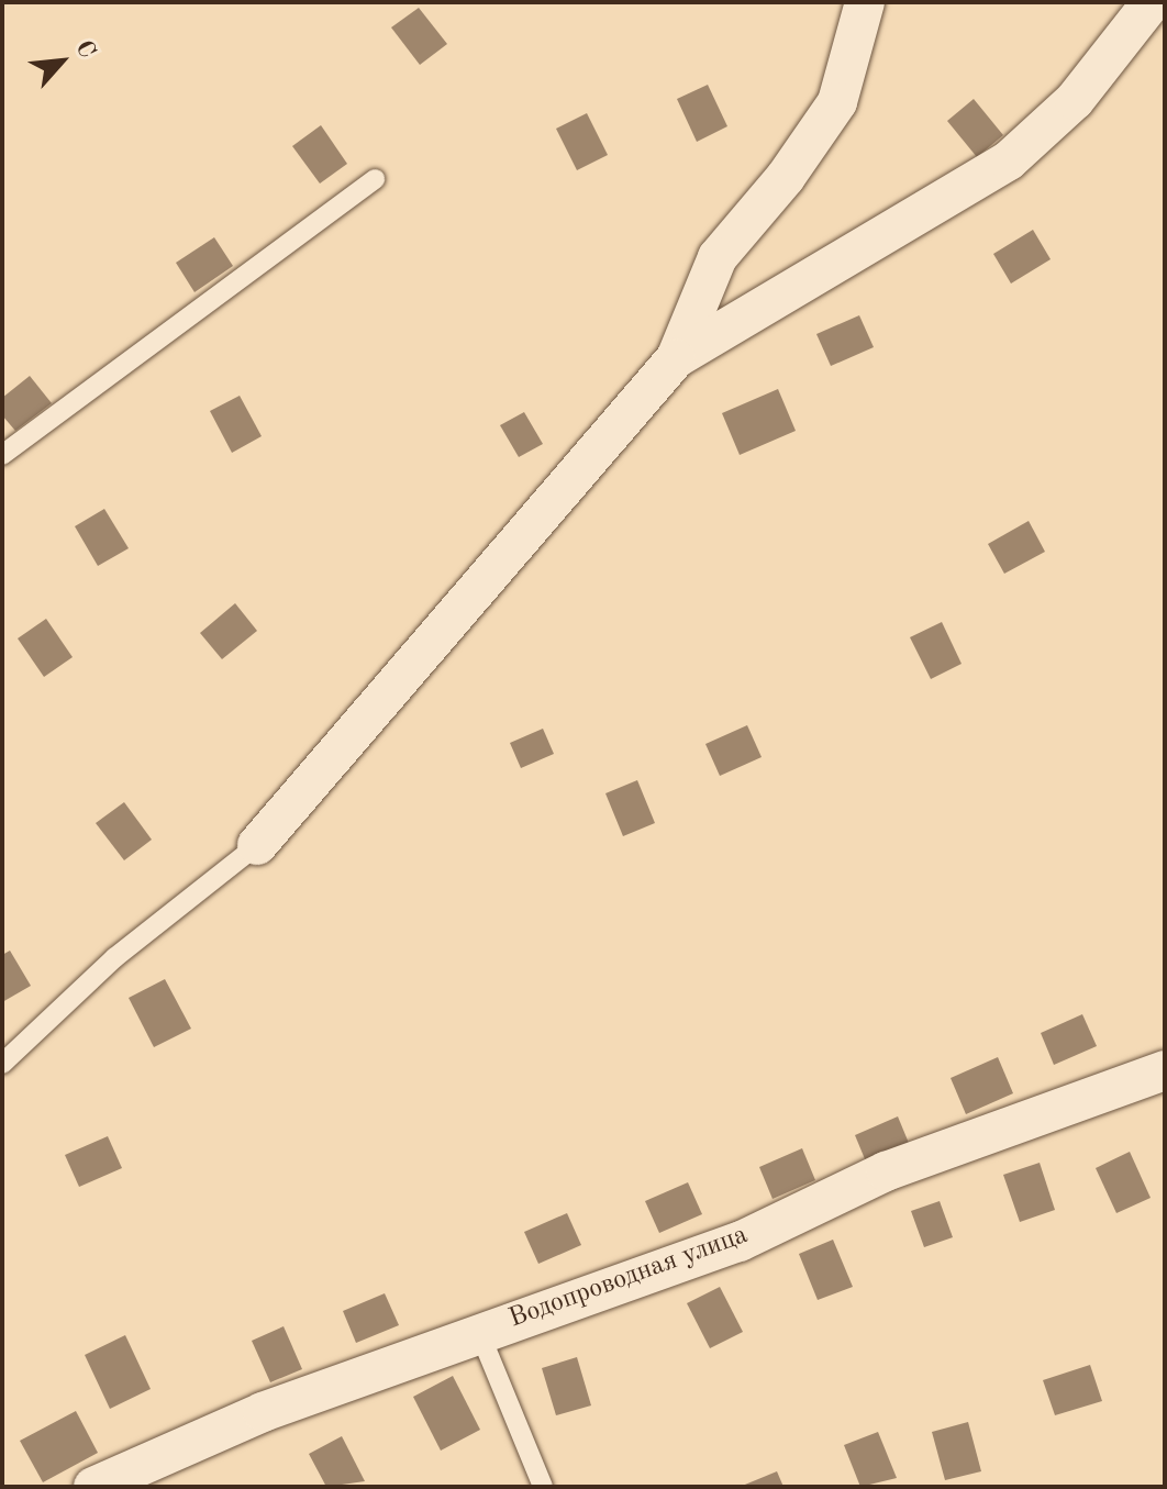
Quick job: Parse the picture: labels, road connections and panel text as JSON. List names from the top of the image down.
{
  "streets": {
    "street": ["Водопроводная улица"]
  },
  "north": "top right"
}
